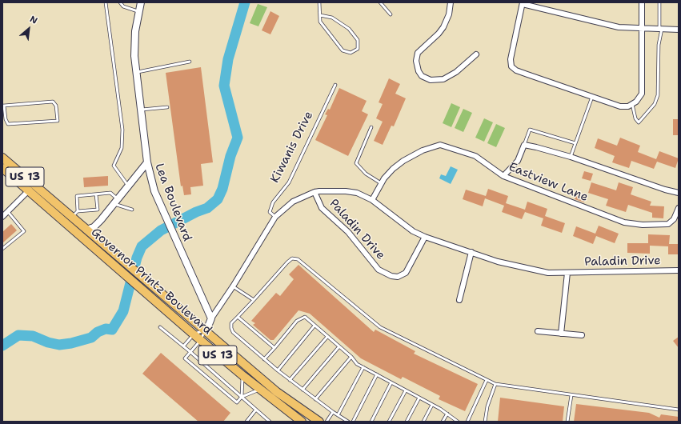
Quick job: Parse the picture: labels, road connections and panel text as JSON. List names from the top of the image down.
{
  "streets": {
    "main road": ["US 13", "Governor Printz Boulevard"],
    "street": ["Eastview Lane", "Lea Boulevard", "Paladin Drive"],
    "lane": ["Kiwanis Drive"]
  },
  "crossings": [
    ["Kiwanis Drive", "Paladin Drive"],
    ["US 13", "Governor Printz Boulevard"],
    ["Eastview Lane", "Paladin Drive"],
    ["Lea Boulevard", "Paladin Drive"],
    ["Lea Boulevard", "Governor Printz Boulevard"]
  ],
  "north": "top right"
}
